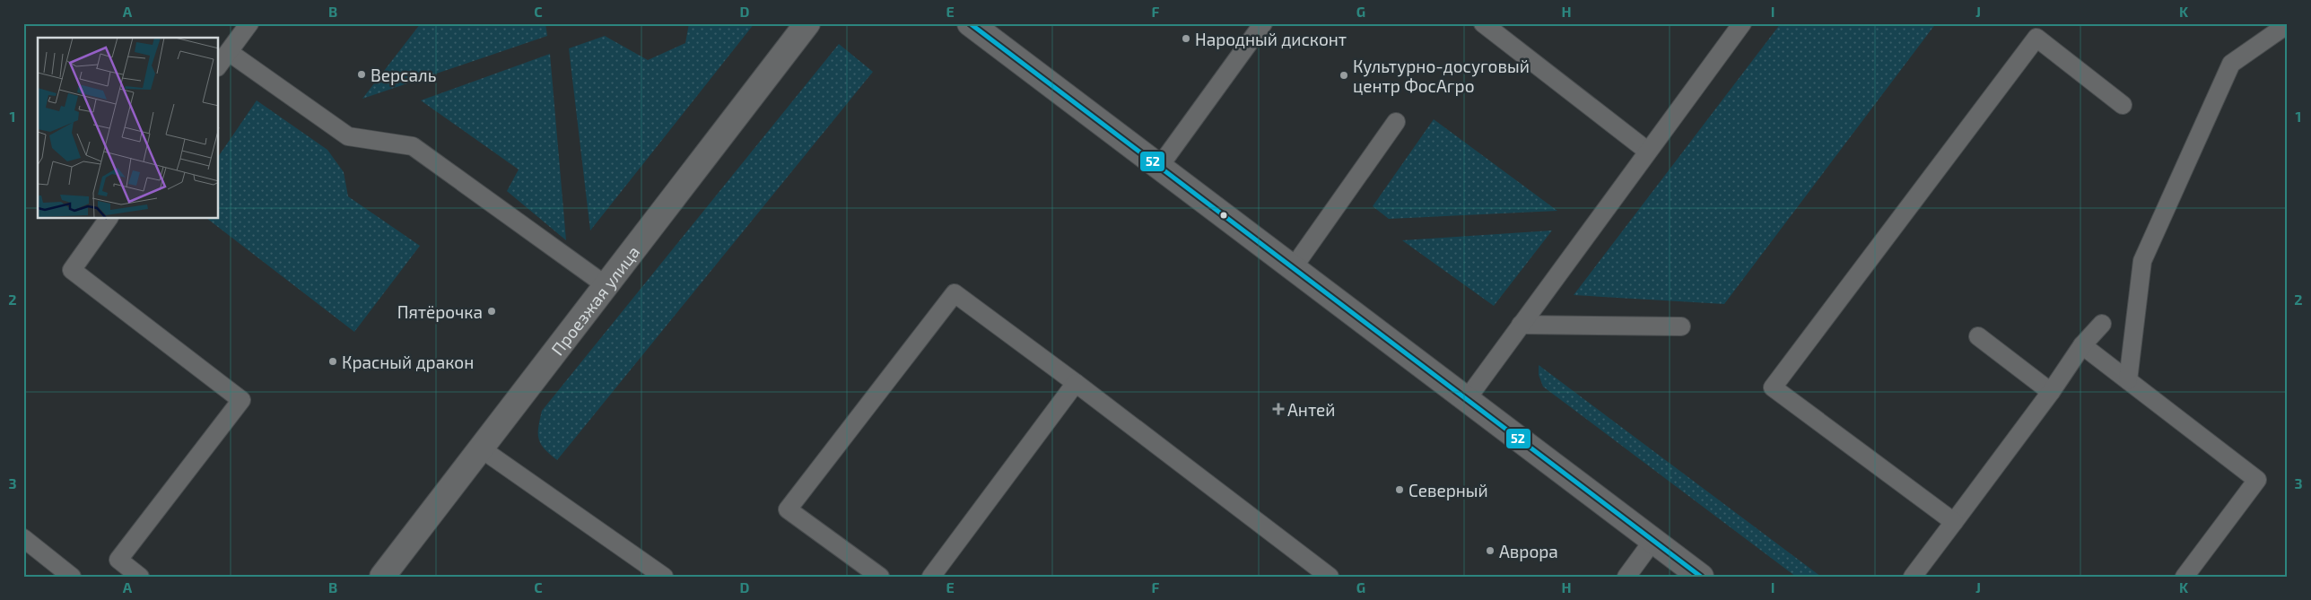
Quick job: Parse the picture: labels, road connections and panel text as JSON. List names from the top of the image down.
{
  "streets": {
    "street": ["Проезжая улица"]
  },
  "places": {
    "other": [
      "Народный дисконт",
      "Версаль",
      "Культурно-досуговый центр ФосАгро",
      "Пятёрочка",
      "Красный дракон",
      "Северный",
      "Аврора"
    ],
    "health": ["Антей"]
  },
  "lines": ["transit line 52"],
  "grid": {
    "columns": [
      "A",
      "B",
      "C",
      "D",
      "E",
      "F",
      "G",
      "H",
      "I",
      "J",
      "K"
    ],
    "rows": ["1", "2", "3"]
  }
}
